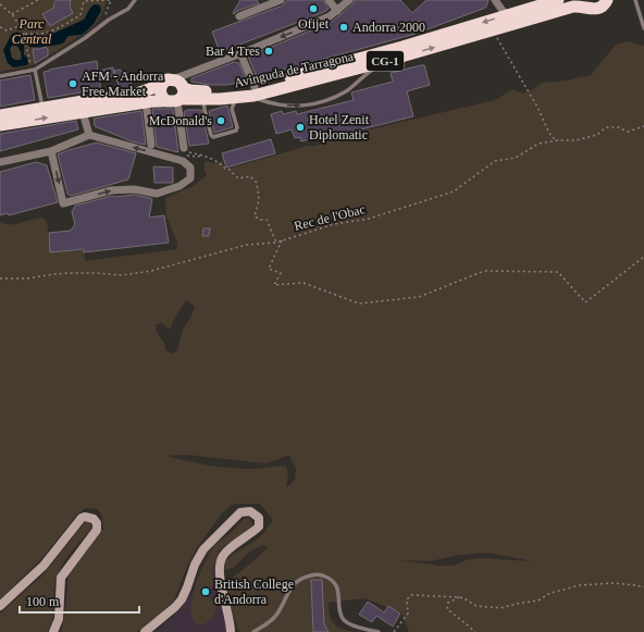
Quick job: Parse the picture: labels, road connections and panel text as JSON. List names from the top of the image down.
{
  "streets": {
    "highway": ["CG-1", "Avinguda de Tarragona"],
    "path": ["Rec de l'Obac"]
  },
  "crossings": [
    ["CG-1", "Avinguda de Tarragona"]
  ],
  "parks": ["Parc Central"],
  "places": [
    "Ofijet",
    "Andorra 2000",
    "Bar 4 Tres",
    "AFM - Andorra Free Market",
    "McDonald's",
    "Hotel Zenit Diplomatic",
    "British College d'Andorra"
  ],
  "scale_bar": "100 m"
}
